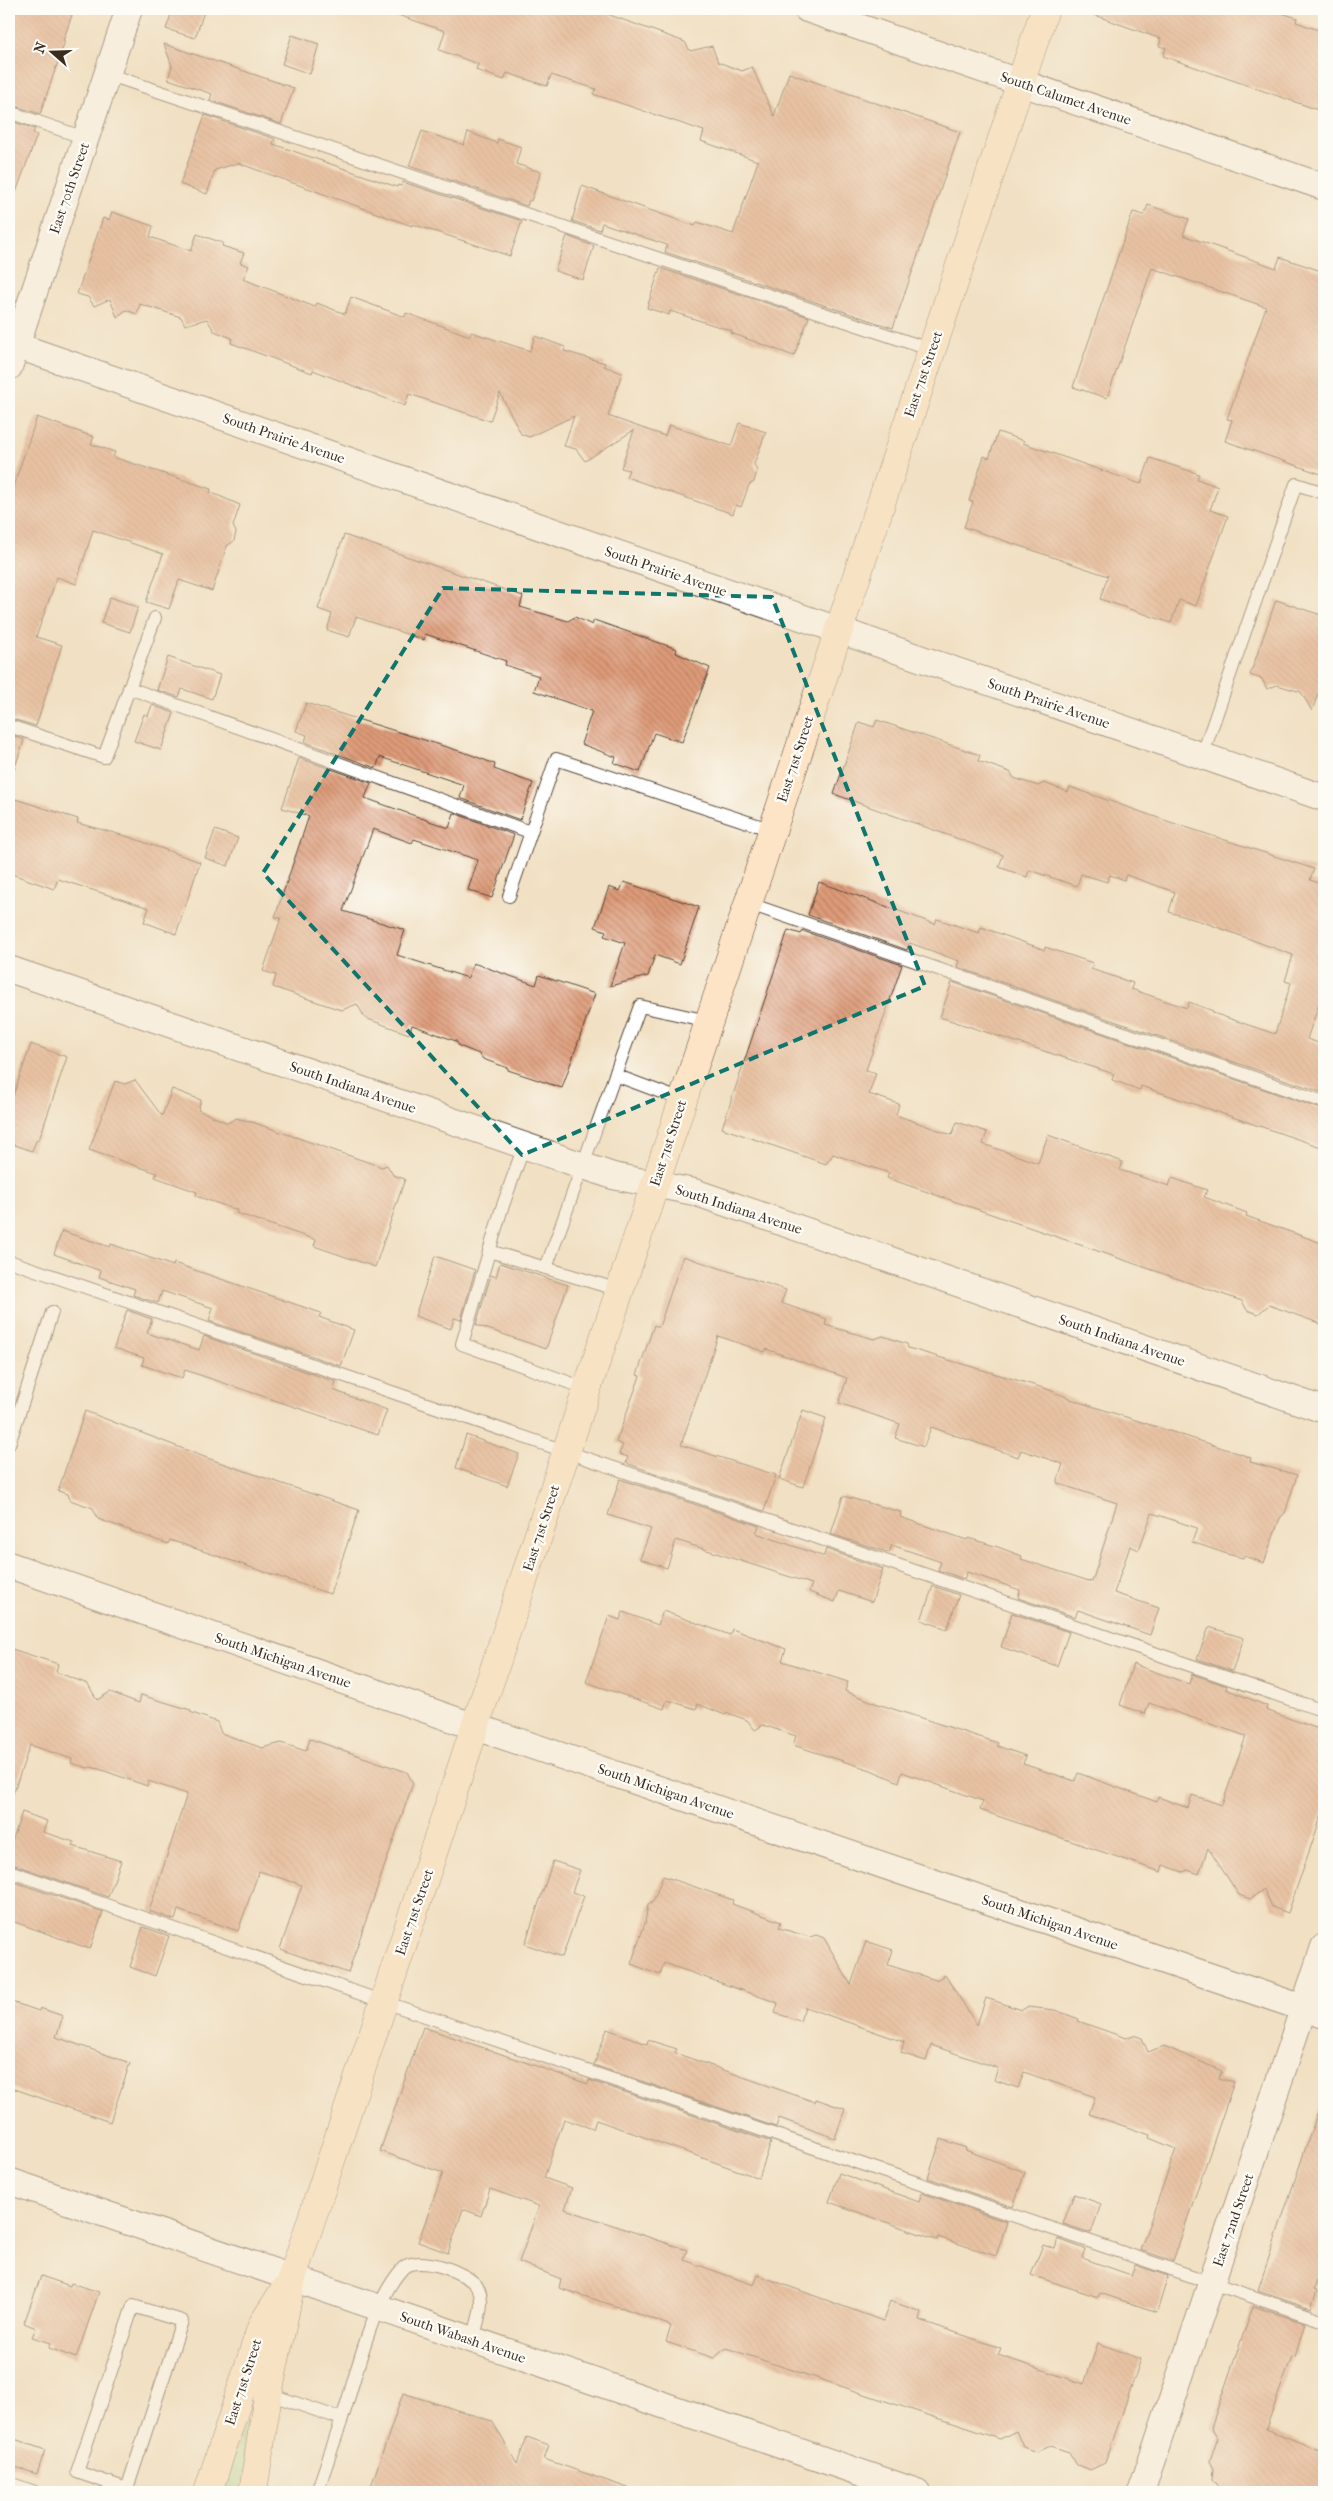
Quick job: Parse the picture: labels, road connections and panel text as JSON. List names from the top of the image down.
{
  "streets": {
    "main road": ["East 71st Street"],
    "street": [
      "South Calumet Avenue",
      "East 70th Street",
      "South Prairie Avenue",
      "South Indiana Avenue",
      "South Michigan Avenue",
      "East 72nd Street",
      "South Wabash Avenue"
    ]
  },
  "crossings": [
    ["South Calumet Avenue", "East 71st Street"],
    ["East 70th Street", "South Prairie Avenue"],
    ["East 71st Street", "South Prairie Avenue"],
    ["East 71st Street", "South Indiana Avenue"],
    ["East 71st Street", "South Michigan Avenue"],
    ["East 71st Street", "South Wabash Avenue"],
    ["South Michigan Avenue", "East 72nd Street"]
  ],
  "north": "left"
}
